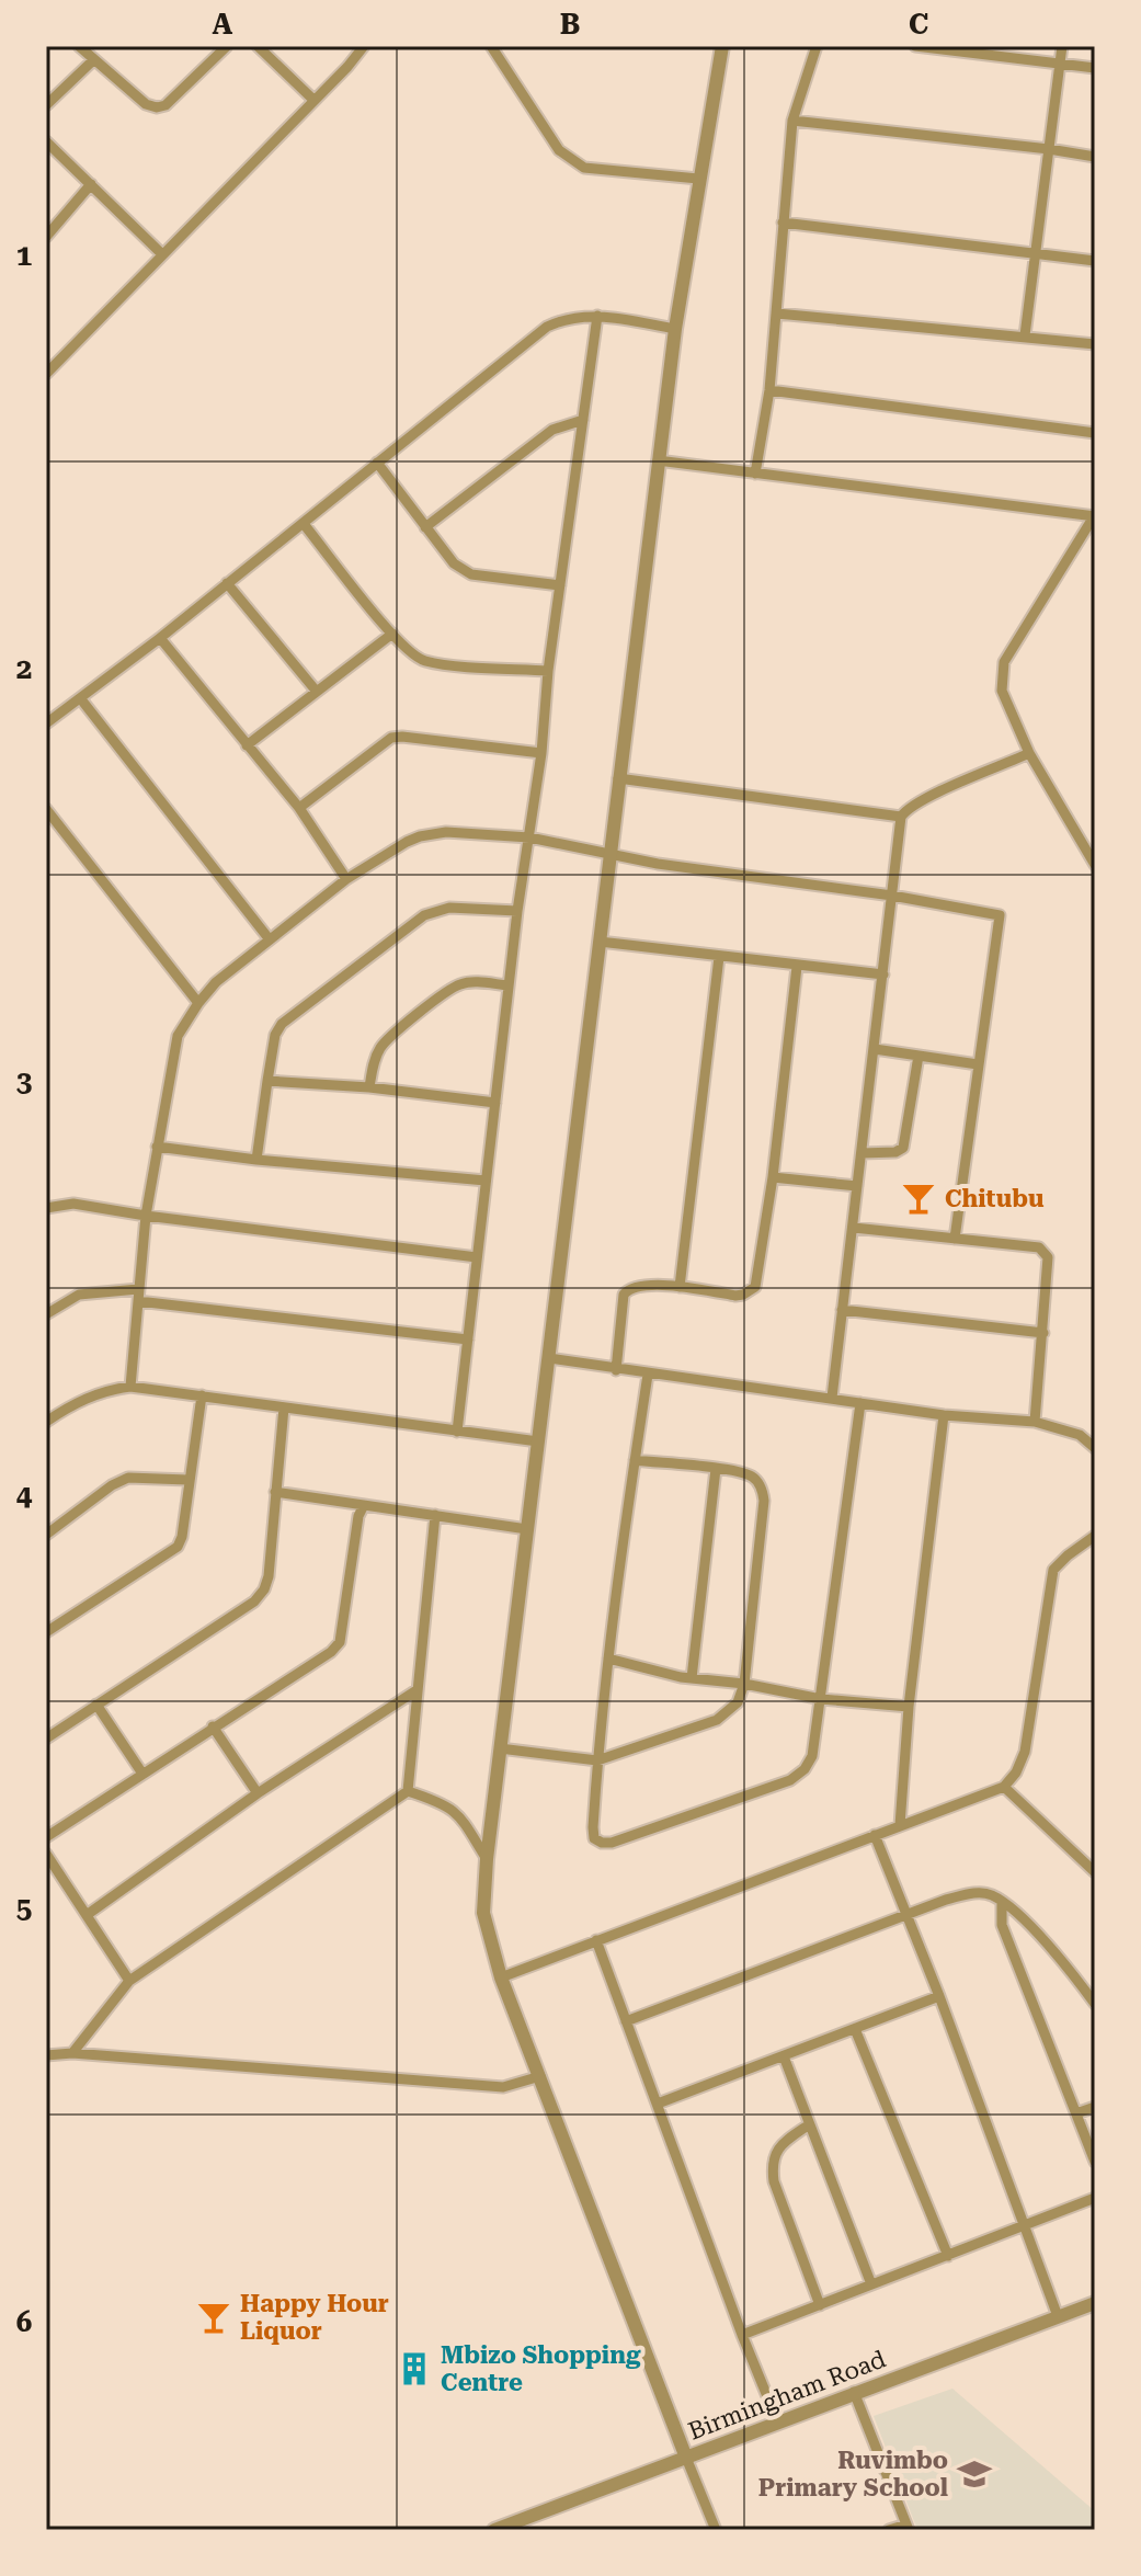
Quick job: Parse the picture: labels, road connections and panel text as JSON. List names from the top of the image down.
{
  "streets": {
    "street": ["Birmingham Road"]
  },
  "places": {
    "bar": ["Chitubu", "Happy Hour Liquor"],
    "building": ["Mbizo Shopping Centre"],
    "school or university": ["Ruvimbo Primary School"]
  },
  "grid": {
    "columns": ["A", "B", "C"],
    "rows": [
      "1",
      "2",
      "3",
      "4",
      "5",
      "6"
    ]
  }
}
